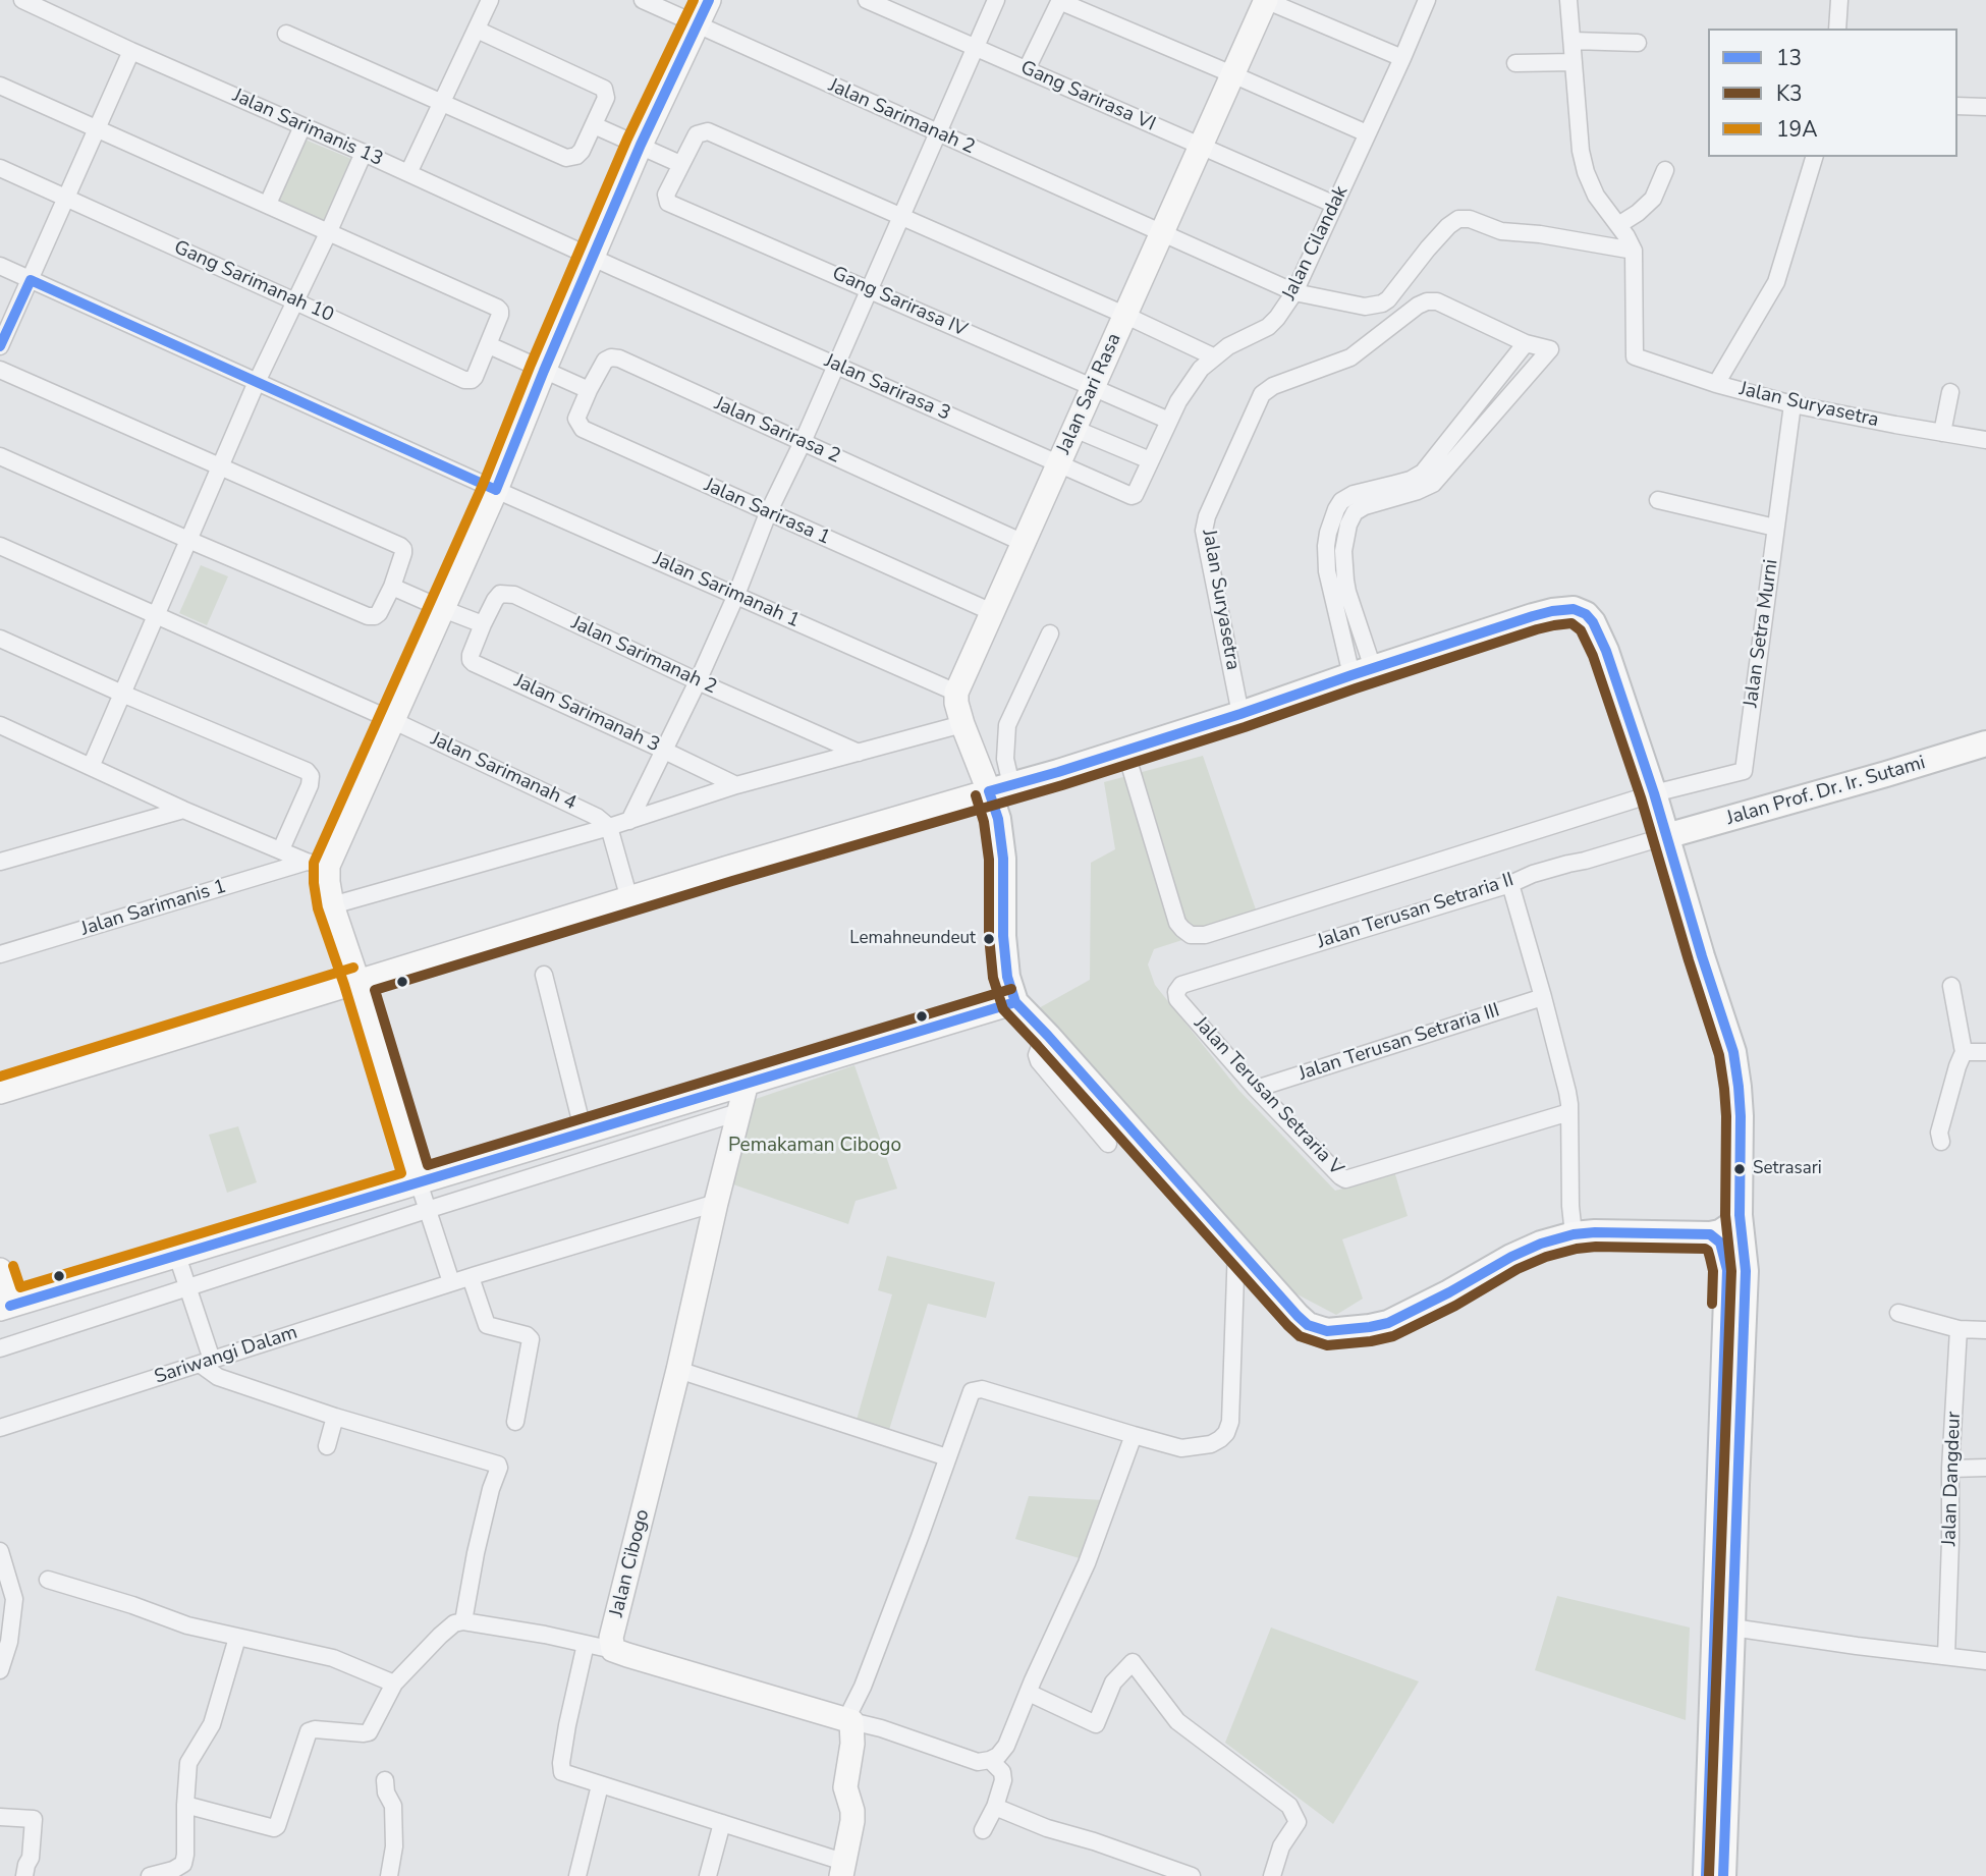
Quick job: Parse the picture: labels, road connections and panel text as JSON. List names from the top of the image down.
{
  "streets": {
    "main road": ["Jalan Prof. Dr. Ir. Sutami"],
    "street": [
      "Gang Sarirasa VI",
      "Jalan Sarimanah 2",
      "Jalan Sarimanis 13",
      "Jalan Cilandak",
      "Gang Sarimanah 10",
      "Gang Sarirasa IV",
      "Jalan Sarirasa 3",
      "Jalan Sari Rasa",
      "Jalan Suryasetra",
      "Jalan Sarirasa 2",
      "Jalan Sarirasa 1",
      "Jalan Sarimanah 1",
      "Jalan Setra Murni",
      "Jalan Sarimanah 3",
      "Jalan Sarimanah 4",
      "Jalan Sarimanis 1",
      "Jalan Terusan Setraria II",
      "Jalan Terusan Setraria III",
      "Jalan Terusan Setraria V",
      "Sariwangi Dalam",
      "Jalan Dangdeur",
      "Jalan Cibogo"
    ]
  },
  "crossings": [
    ["Gang Sarirasa VI", "Jalan Cilandak"],
    ["Gang Sarirasa VI", "Jalan Sari Rasa"],
    ["Jalan Sarimanah 2", "Jalan Cilandak"],
    ["Jalan Sarimanah 2", "Jalan Sari Rasa"],
    ["Jalan Sarimanah 2", "Jalan Suryasetra"],
    ["Jalan Sarimanah 2", "Jalan Sarimanah 3"],
    ["Jalan Sarimanis 13", "Jalan Sarirasa 3"],
    ["Jalan Cilandak", "Gang Sarirasa IV"],
    ["Jalan Cilandak", "Jalan Sarirasa 3"],
    ["Gang Sarirasa IV", "Jalan Sari Rasa"],
    ["Jalan Sarirasa 3", "Jalan Sari Rasa"],
    ["Jalan Sari Rasa", "Jalan Sarirasa 2"],
    ["Jalan Sari Rasa", "Jalan Sarirasa 1"],
    ["Jalan Sari Rasa", "Jalan Sarimanah 1"],
    ["Jalan Suryasetra", "Jalan Setra Murni"],
    ["Jalan Sarirasa 2", "Jalan Sarirasa 1"],
    ["Jalan Terusan Setraria II", "Jalan Terusan Setraria V"],
    ["Jalan Terusan Setraria III", "Jalan Terusan Setraria V"],
    ["Sariwangi Dalam", "Jalan Cibogo"]
  ],
  "parks": ["Pemakaman Cibogo"],
  "places": ["Lemahneundeut", "Setrasari"],
  "lines": ["transit line 13", "transit line 19A", "transit line K3"],
  "legend": ["13", "K3", "19A"]
}
